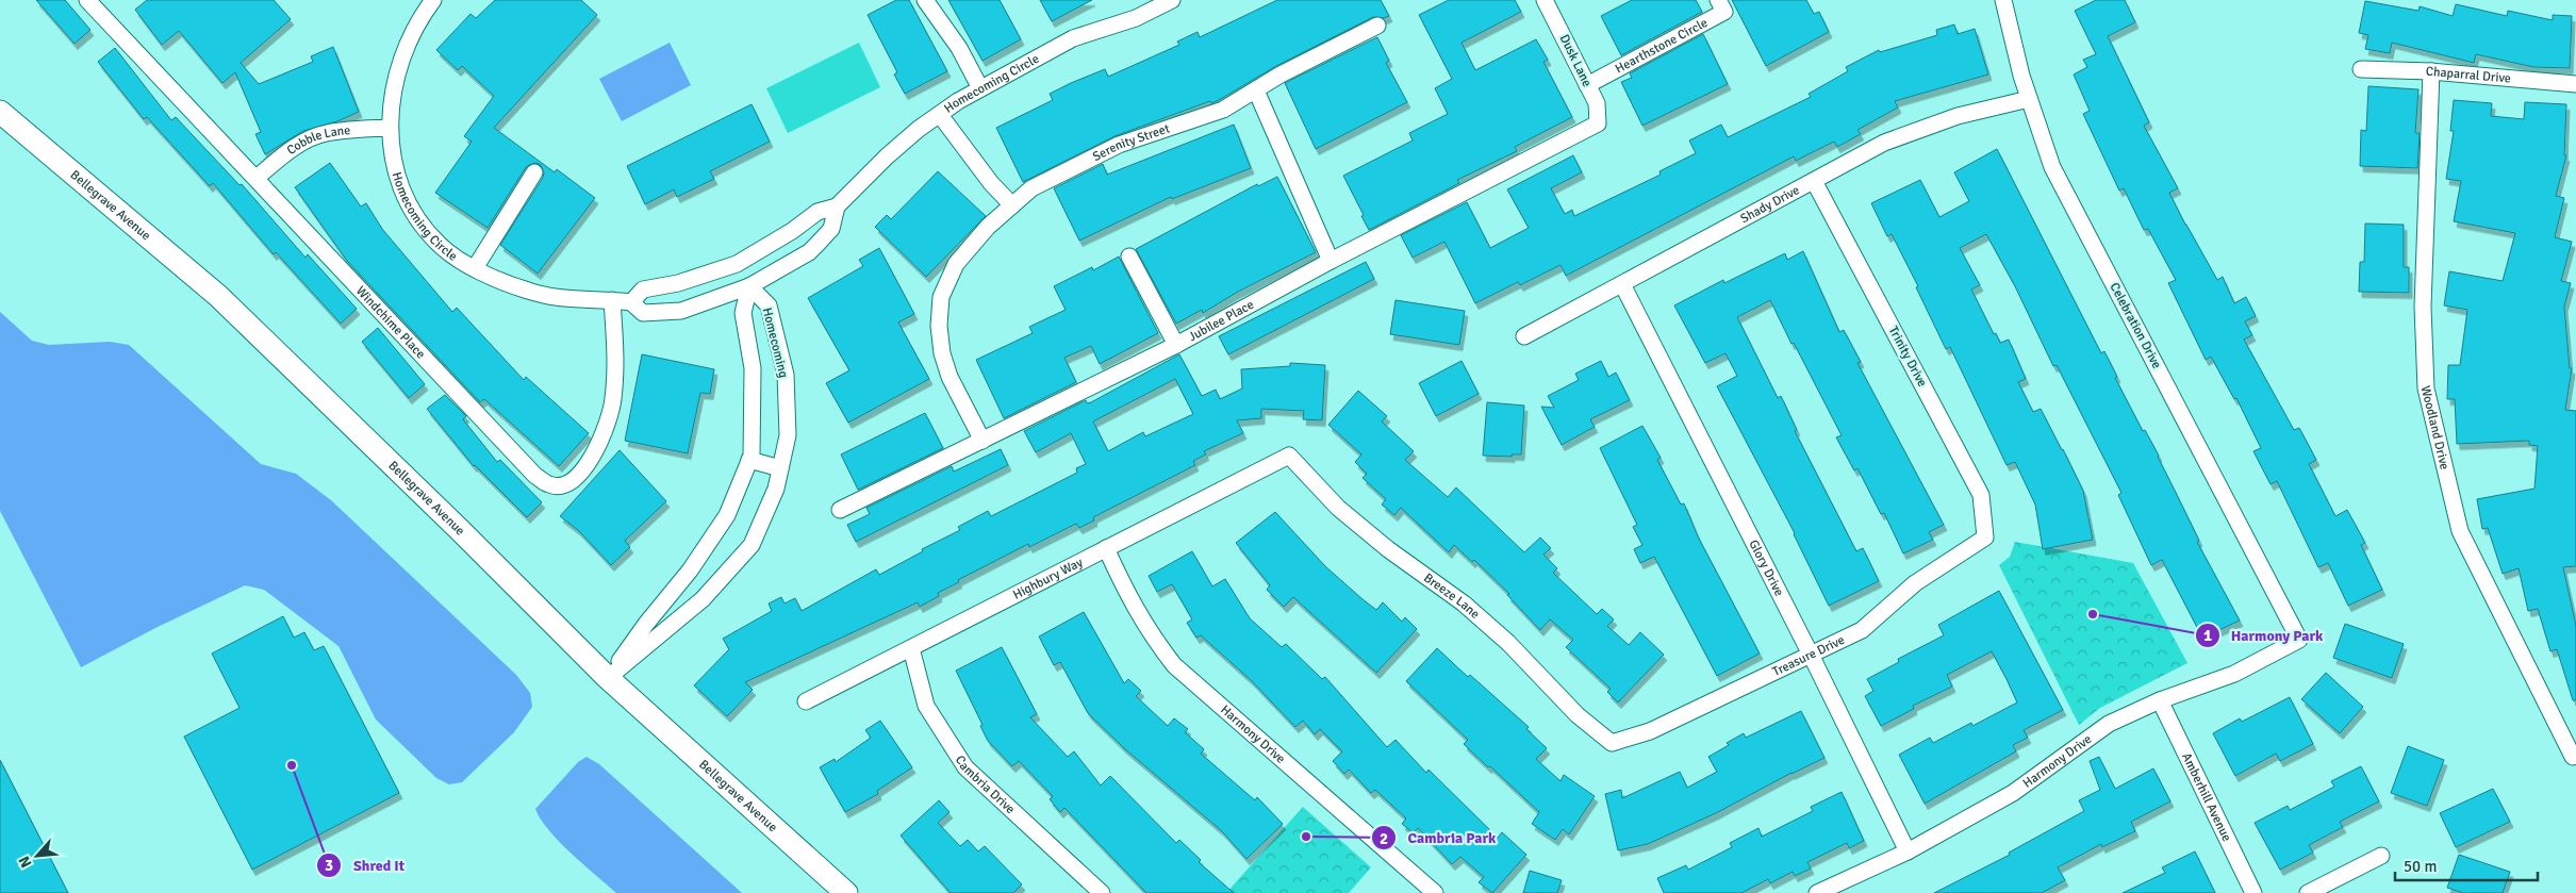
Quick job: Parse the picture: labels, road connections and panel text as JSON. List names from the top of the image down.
{
  "streets": {
    "main road": ["Bellegrave Avenue"],
    "street": [
      "Hearthstone Circle",
      "Dusk Lane",
      "Chaparral Drive",
      "Homecoming Circle",
      "Cobble Lane",
      "Serenity Street",
      "Shady Drive",
      "Jubilee Place",
      "Windchime Place",
      "Celebration Drive",
      "Homecoming",
      "Trinity Drive",
      "Woodland Drive",
      "Glory Drive",
      "Highbury Way",
      "Breeze Lane",
      "Treasure Drive",
      "Harmony Drive",
      "Cambria Drive",
      "Amberhill Avenue"
    ]
  },
  "crossings": [
    ["Hearthstone Circle", "Dusk Lane"],
    ["Dusk Lane", "Jubilee Place"],
    ["Chaparral Drive", "Woodland Drive"],
    ["Homecoming Circle", "Cobble Lane"],
    ["Homecoming Circle", "Windchime Place"],
    ["Homecoming Circle", "Homecoming"],
    ["Cobble Lane", "Windchime Place"],
    ["Serenity Street", "Jubilee Place"],
    ["Shady Drive", "Celebration Drive"],
    ["Shady Drive", "Trinity Drive"],
    ["Shady Drive", "Glory Drive"],
    ["Bellegrave Avenue", "Homecoming"],
    ["Celebration Drive", "Harmony Drive"],
    ["Trinity Drive", "Treasure Drive"],
    ["Glory Drive", "Treasure Drive"],
    ["Glory Drive", "Harmony Drive"],
    ["Highbury Way", "Breeze Lane"],
    ["Highbury Way", "Harmony Drive"],
    ["Highbury Way", "Cambria Drive"],
    ["Breeze Lane", "Treasure Drive"],
    ["Harmony Drive", "Amberhill Avenue"]
  ],
  "places": ["Harmony Park", "Shred It", "Cambria Park"],
  "scale_bar": "50 m",
  "north": "bottom left"
}
